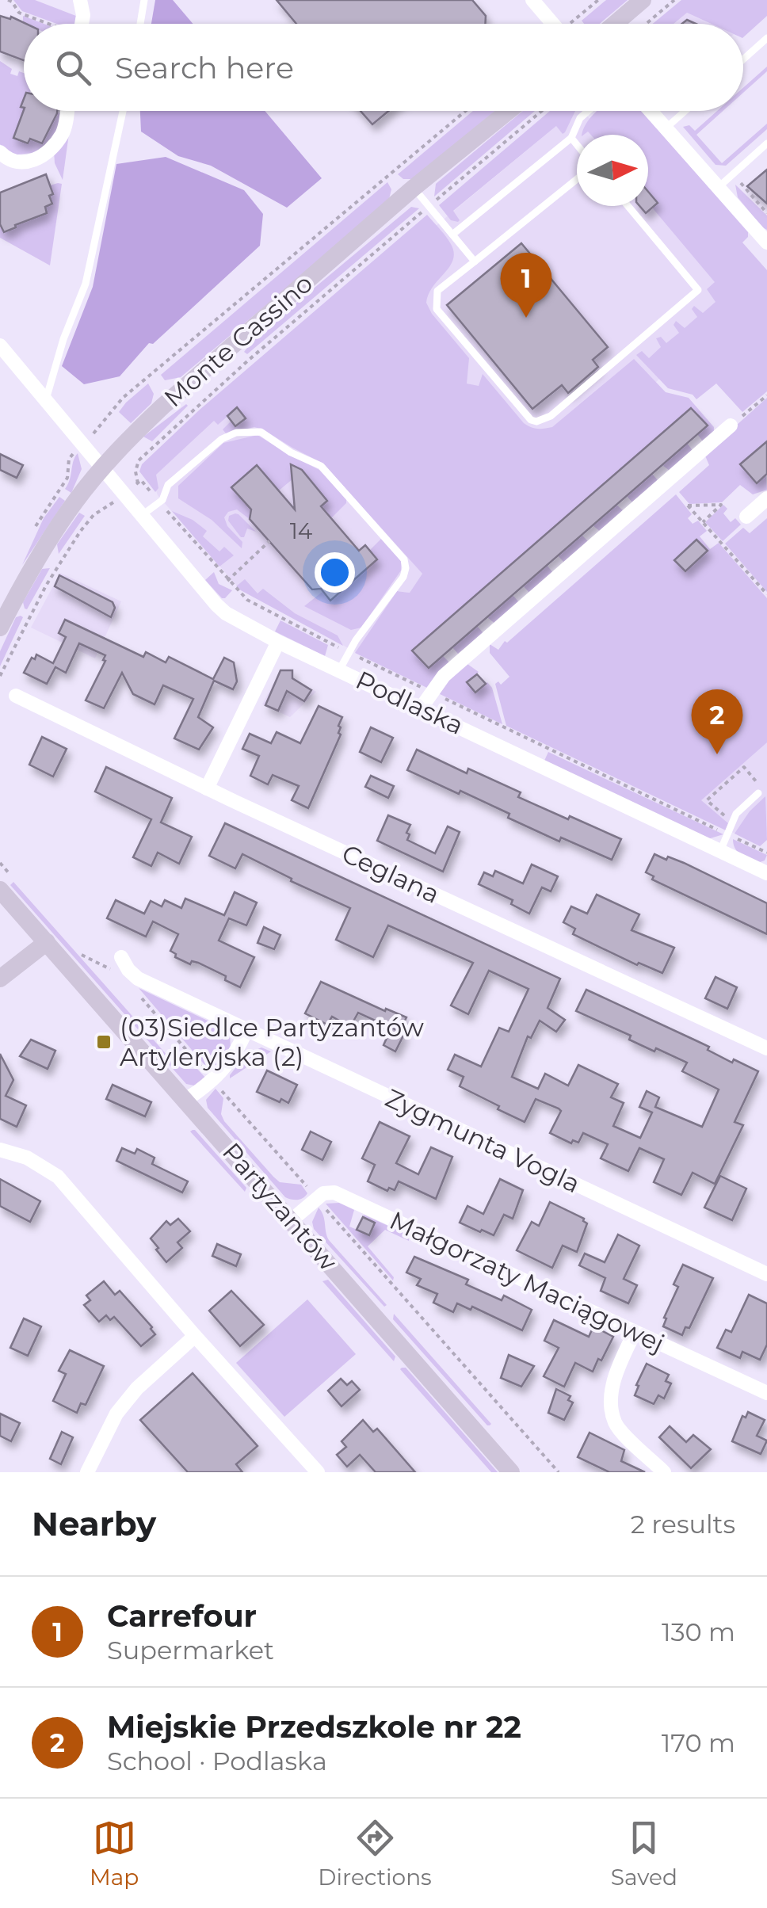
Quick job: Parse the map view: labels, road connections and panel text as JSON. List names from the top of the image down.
{
  "streets": {
    "main road": ["Monte Cassino", "Partyzantów"],
    "street": [
      "Podlaska",
      "Ceglana",
      "Zygmunta Vogla",
      "Małgorzaty Maciągowej"
    ]
  },
  "crossings": [
    ["Monte Cassino", "Podlaska"],
    ["Partyzantów", "Małgorzaty Maciągowej"]
  ],
  "places": {
    "transit": ["(03)Siedlce Partyzantów Artyleryjska (2)"]
  },
  "house_numbers": ["14"],
  "north": "right",
  "page": {
    "search": "Search here",
    "pins": ["1", "2"],
    "heading": ["Nearby", "2 results"],
    "list": [
      {
        "mark": "1",
        "name": "Carrefour",
        "note": "Supermarket",
        "value": "130 m"
      },
      {
        "mark": "2",
        "name": "Miejskie Przedszkole nr 22",
        "note": "School · Podlaska",
        "value": "170 m"
      }
    ],
    "nav": ["Map", "Directions", "Saved"]
  }
}
